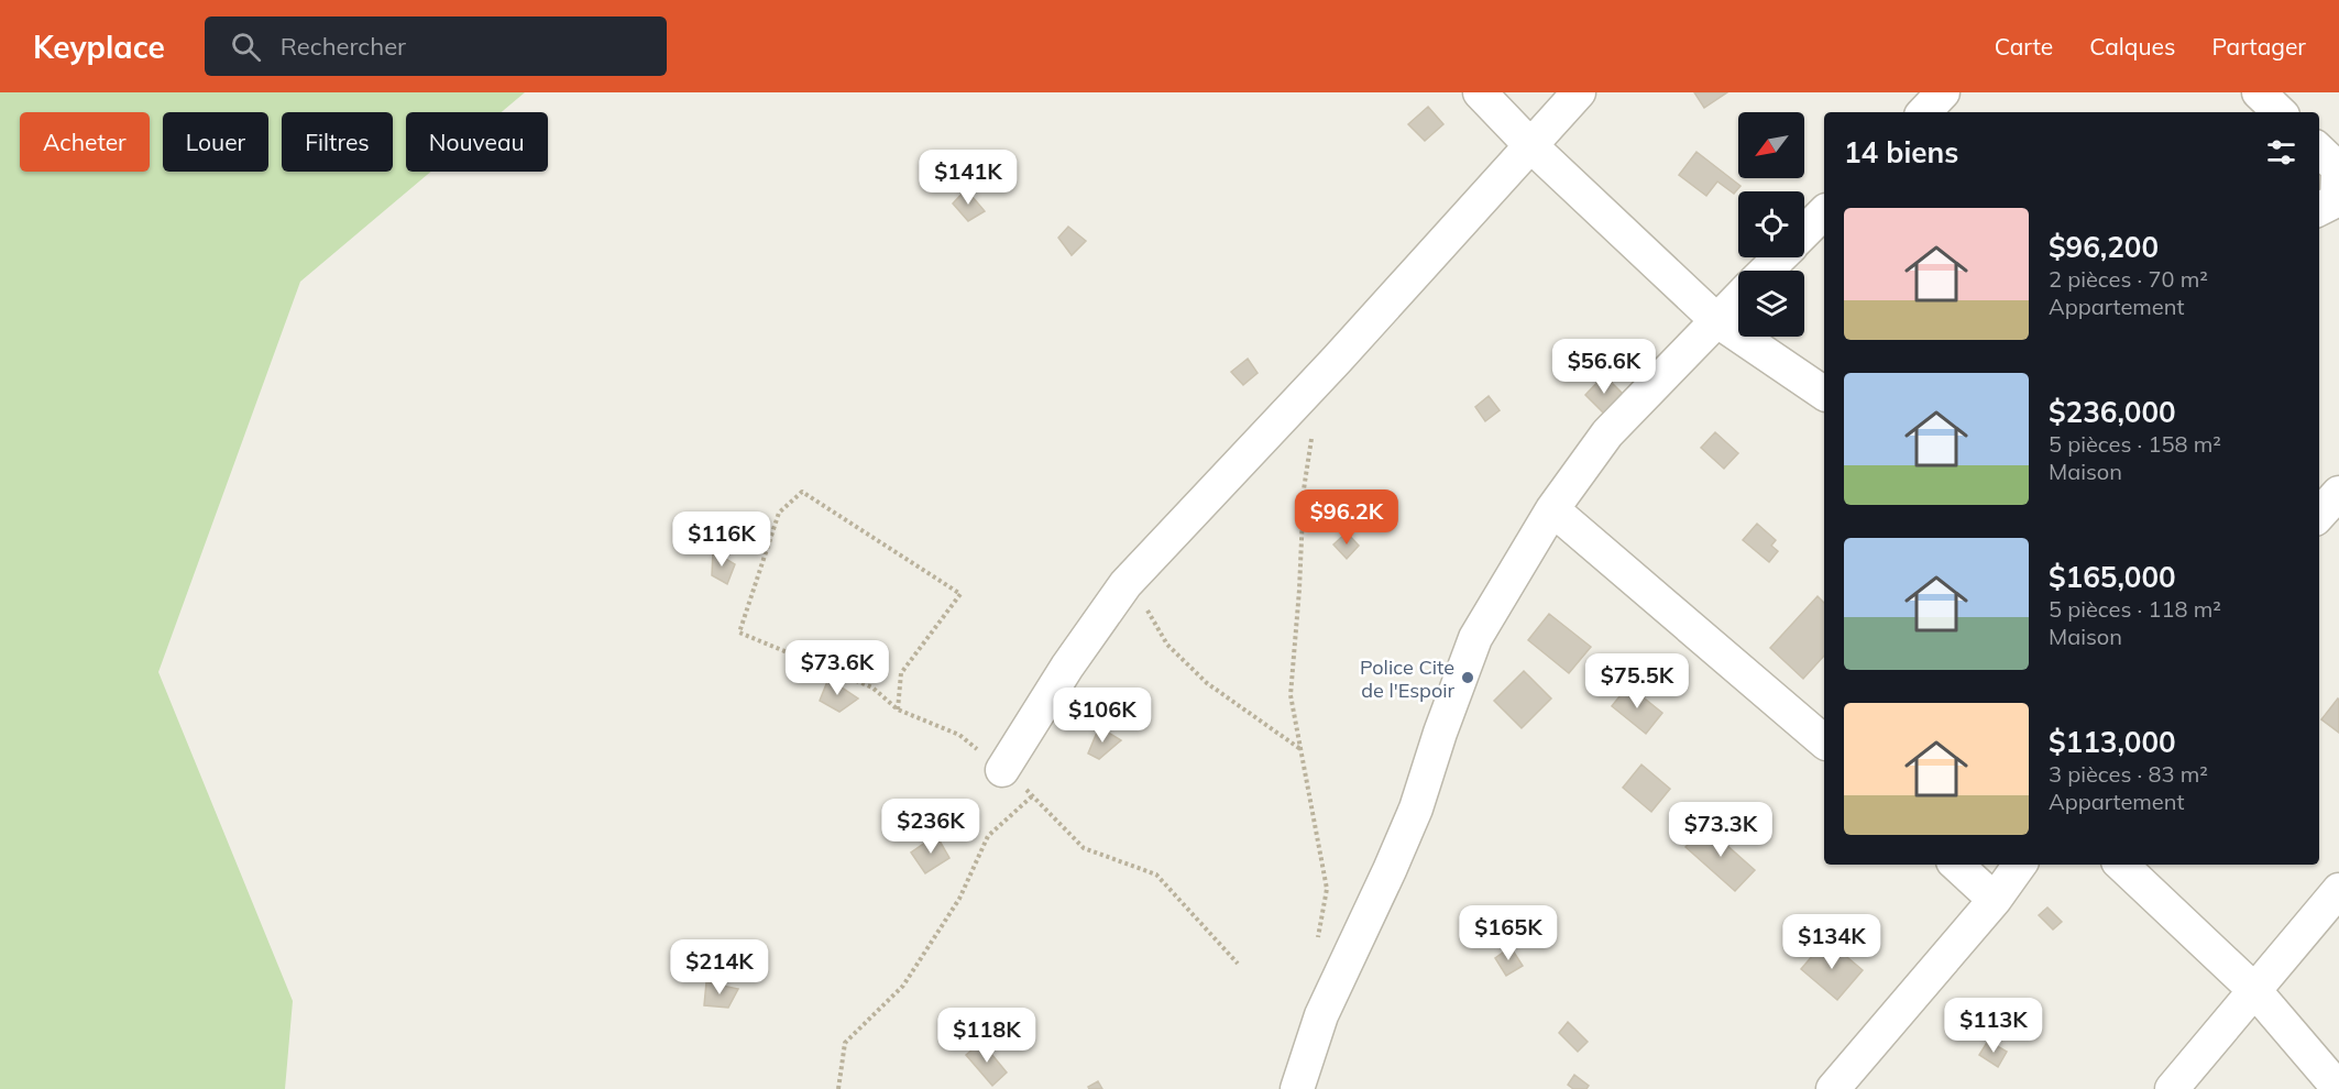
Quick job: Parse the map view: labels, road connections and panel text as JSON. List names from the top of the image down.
{
  "places": ["Police Cite de l'Espoir"],
  "north": "bottom left",
  "page": {
    "header": "Keyplace",
    "search": "Rechercher",
    "nav": ["Carte", "Calques", "Partager"],
    "chip": [
      "Acheter",
      "Louer",
      "Filtres",
      "Nouveau"
    ],
    "heading": "14 biens",
    "price": [
      "$141K",
      "$56.6K",
      "$96.2K",
      "$116K",
      "$73.6K",
      "$75.5K",
      "$106K",
      "$236K",
      "$73.3K",
      "$165K",
      "$134K",
      "$214K",
      "$113K",
      "$118K"
    ],
    "list": [
      {
        "name": "$96,200",
        "note": "2 pièces · 70 m² · Appartement"
      },
      {
        "name": "$236,000",
        "note": "5 pièces · 158 m² · Maison"
      },
      {
        "name": "$165,000",
        "note": "5 pièces · 118 m² · Maison"
      },
      {
        "name": "$113,000",
        "note": "3 pièces · 83 m² · Appartement"
      }
    ]
  }
}
